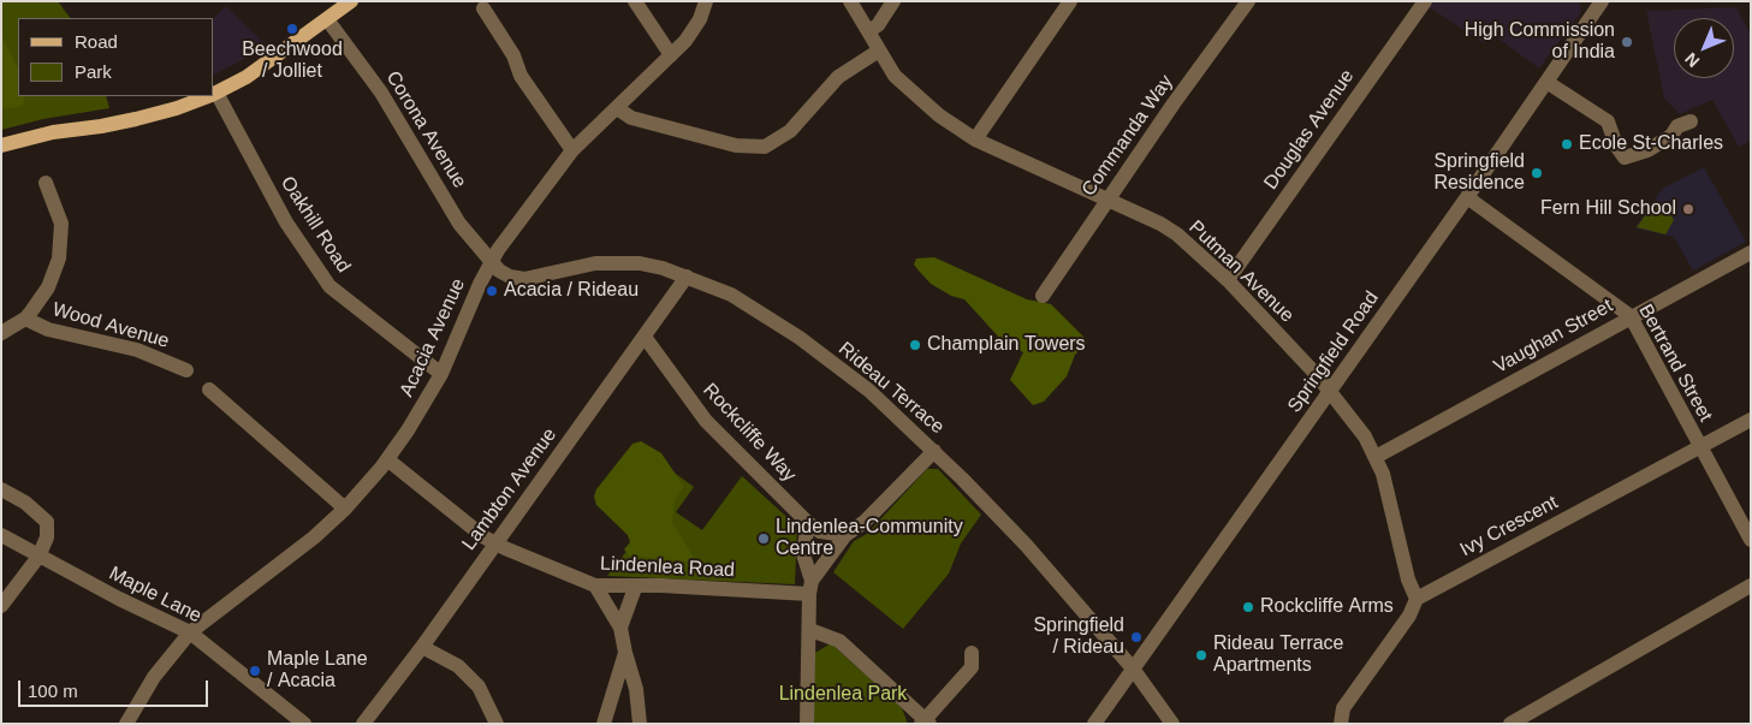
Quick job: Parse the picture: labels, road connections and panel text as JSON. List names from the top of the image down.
{
  "streets": {
    "street": [
      "Corona Avenue",
      "Douglas Avenue",
      "Commanda Way",
      "Oakhill Road",
      "Putman Avenue",
      "Wood Avenue",
      "Vaughan Street",
      "Acacia Avenue",
      "Springfield Road",
      "Bertrand Street",
      "Rideau Terrace",
      "Rockcliffe Way",
      "Lambton Avenue",
      "Ivy Crescent",
      "Lindenlea Road",
      "Maple Lane"
    ]
  },
  "crossings": [
    ["Corona Avenue", "Acacia Avenue"],
    ["Corona Avenue", "Rideau Terrace"],
    ["Douglas Avenue", "Putman Avenue"],
    ["Commanda Way", "Putman Avenue"],
    ["Oakhill Road", "Acacia Avenue"],
    ["Putman Avenue", "Vaughan Street"],
    ["Putman Avenue", "Springfield Road"],
    ["Putman Avenue", "Ivy Crescent"],
    ["Vaughan Street", "Bertrand Street"],
    ["Acacia Avenue", "Rideau Terrace"],
    ["Acacia Avenue", "Lindenlea Road"],
    ["Acacia Avenue", "Maple Lane"],
    ["Springfield Road", "Bertrand Street"],
    ["Springfield Road", "Rideau Terrace"],
    ["Bertrand Street", "Ivy Crescent"],
    ["Rideau Terrace", "Lambton Avenue"],
    ["Rockcliffe Way", "Lambton Avenue"],
    ["Lambton Avenue", "Lindenlea Road"]
  ],
  "parks": ["Lindenlea Park"],
  "places": [
    "Beechwood / Jolliet",
    "High Commission of India",
    "Ecole St-Charles",
    "Springfield Residence",
    "Fern Hill School",
    "Acacia / Rideau",
    "Champlain Towers",
    "Lindenlea-Community Centre",
    "Rockcliffe Arms",
    "Springfield / Rideau",
    "Rideau Terrace Apartments",
    "Maple Lane / Acacia"
  ],
  "legend": ["Road", "Park"],
  "scale_bar": "100 m",
  "north": "bottom left"
}
